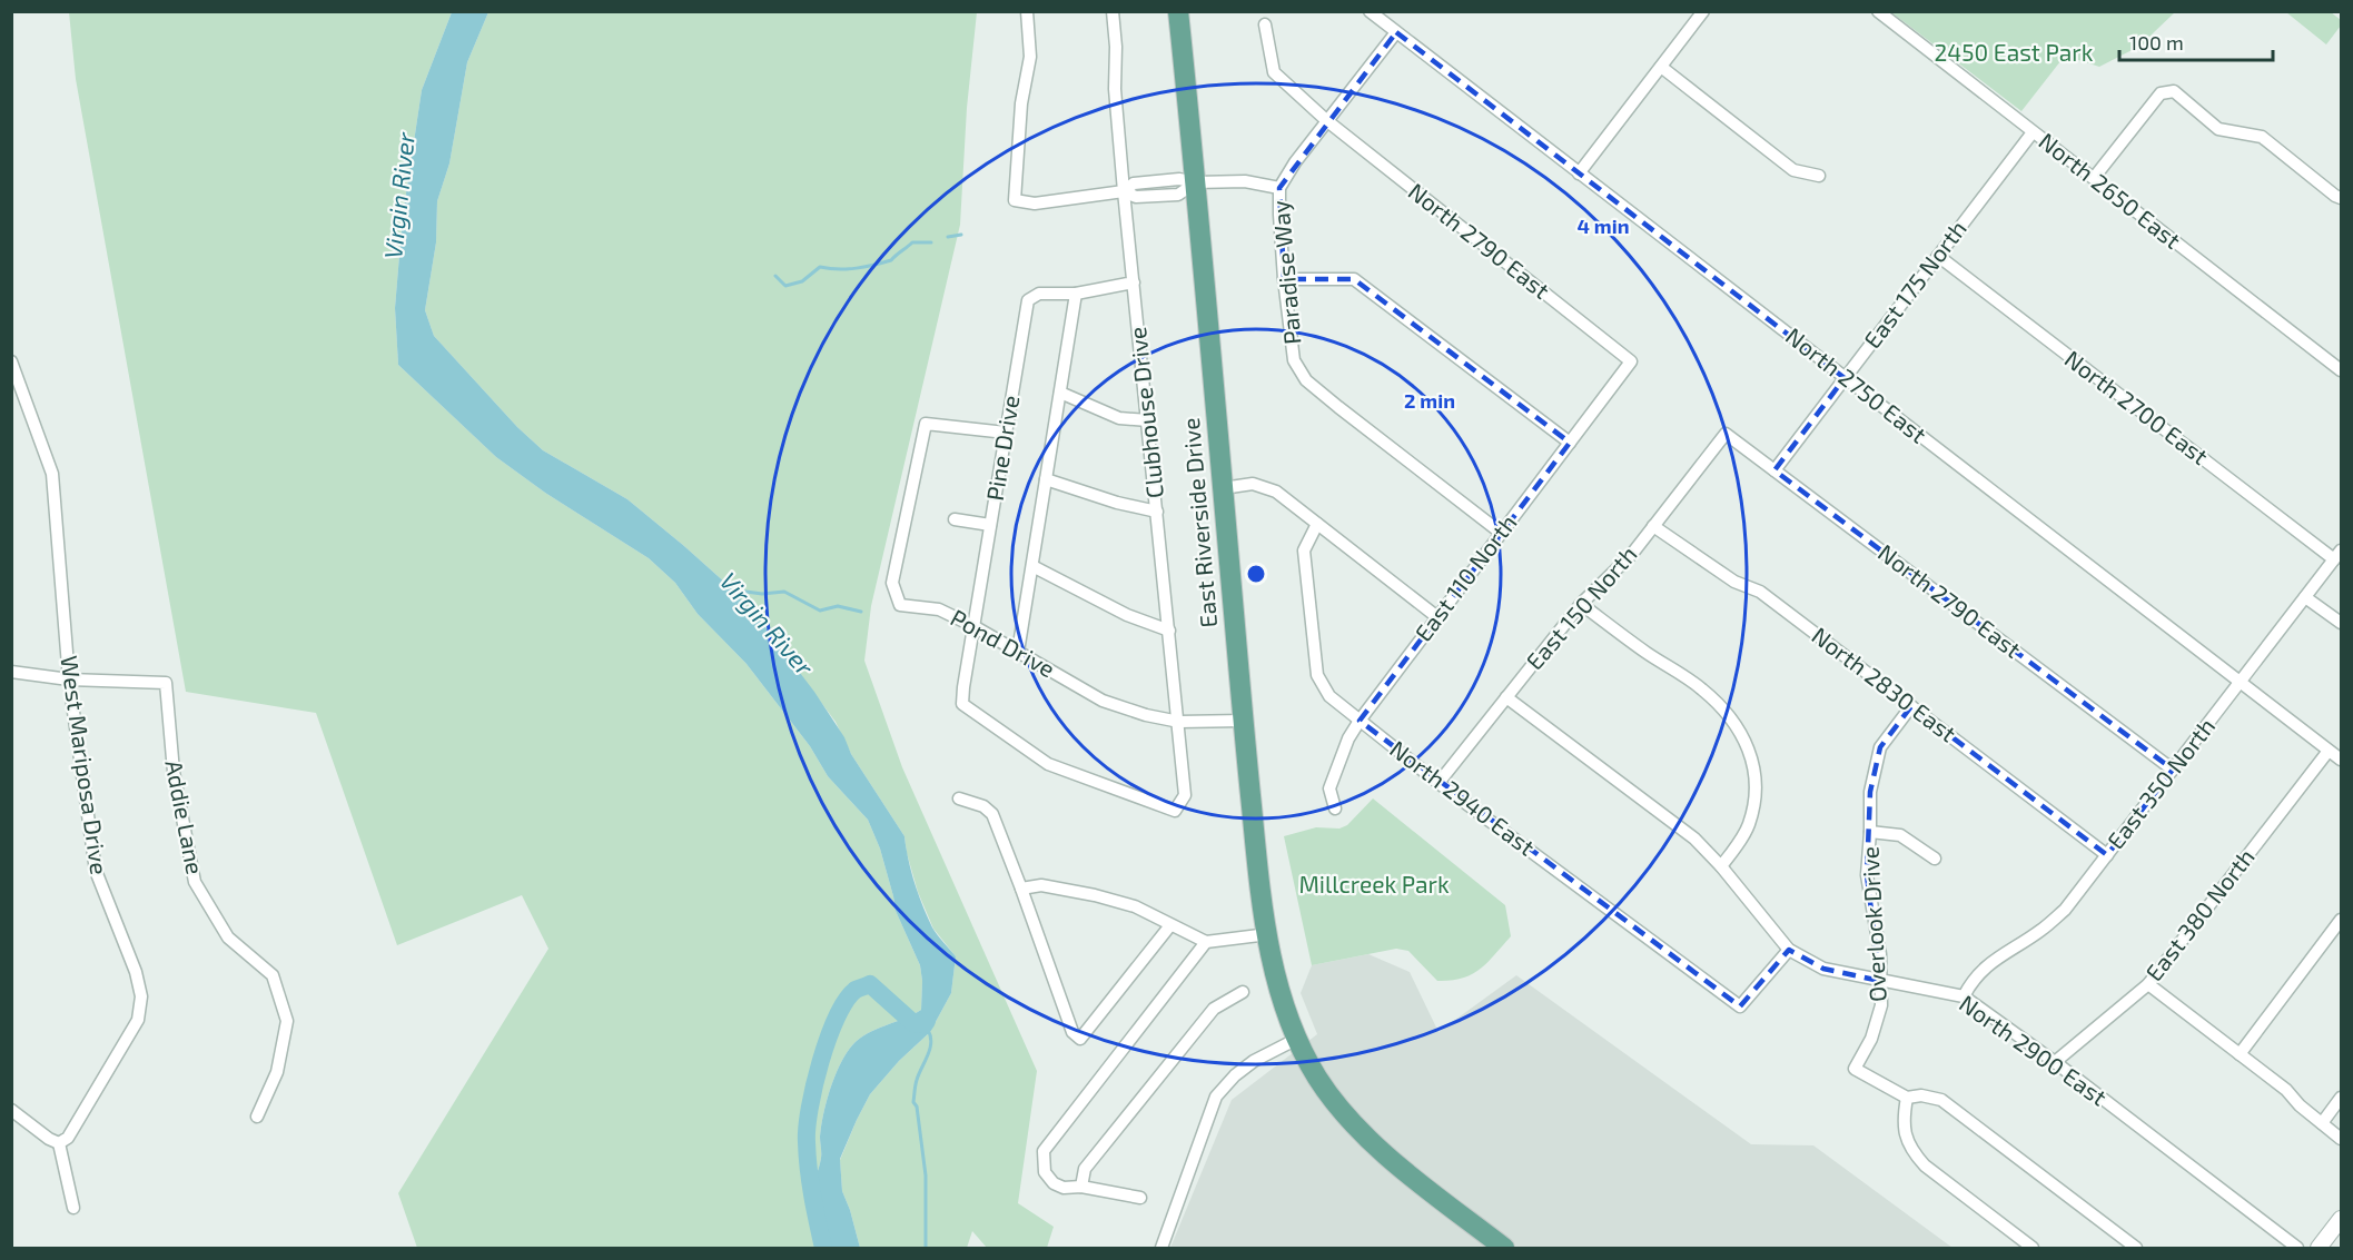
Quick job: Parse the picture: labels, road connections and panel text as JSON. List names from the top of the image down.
{
  "streets": {
    "main road": ["East Riverside Drive"],
    "street": [
      "North 2650 East",
      "North 2790 East",
      "Paradise Way",
      "East 175 North",
      "North 2750 East",
      "North 2700 East",
      "Clubhouse Drive",
      "Pine Drive",
      "East 110 North",
      "East 150 North",
      "Pond Drive",
      "North 2830 East",
      "West Mariposa Drive",
      "East 350 North",
      "North 2940 East",
      "Addie Lane",
      "East 380 North",
      "Overlook Drive",
      "North 2900 East"
    ]
  },
  "crossings": [
    ["North 2650 East", "East 175 North"],
    ["North 2790 East", "Paradise Way"],
    ["North 2790 East", "East 175 North"],
    ["North 2790 East", "East 110 North"],
    ["North 2790 East", "East 150 North"],
    ["North 2790 East", "East 350 North"],
    ["Paradise Way", "North 2750 East"],
    ["Paradise Way", "East 110 North"],
    ["East 175 North", "North 2750 East"],
    ["East 175 North", "North 2700 East"],
    ["North 2750 East", "East 350 North"],
    ["North 2750 East", "East 380 North"],
    ["North 2700 East", "East 350 North"],
    ["Clubhouse Drive", "Pine Drive"],
    ["Clubhouse Drive", "Pond Drive"],
    ["Pine Drive", "Pond Drive"],
    ["East Riverside Drive", "Pond Drive"],
    ["East 110 North", "North 2940 East"],
    ["East 150 North", "North 2830 East"],
    ["East 150 North", "North 2940 East"],
    ["East 150 North", "North 2900 East"],
    ["North 2830 East", "East 350 North"],
    ["North 2830 East", "Overlook Drive"],
    ["West Mariposa Drive", "Addie Lane"],
    ["East 350 North", "North 2900 East"],
    ["North 2940 East", "North 2900 East"],
    ["East 380 North", "North 2900 East"],
    ["Overlook Drive", "North 2900 East"]
  ],
  "water": ["Virgin River"],
  "parks": ["2450 East Park", "Millcreek Park"],
  "scale_bar": "100 m",
  "rings": ["4 min", "2 min"]
}
